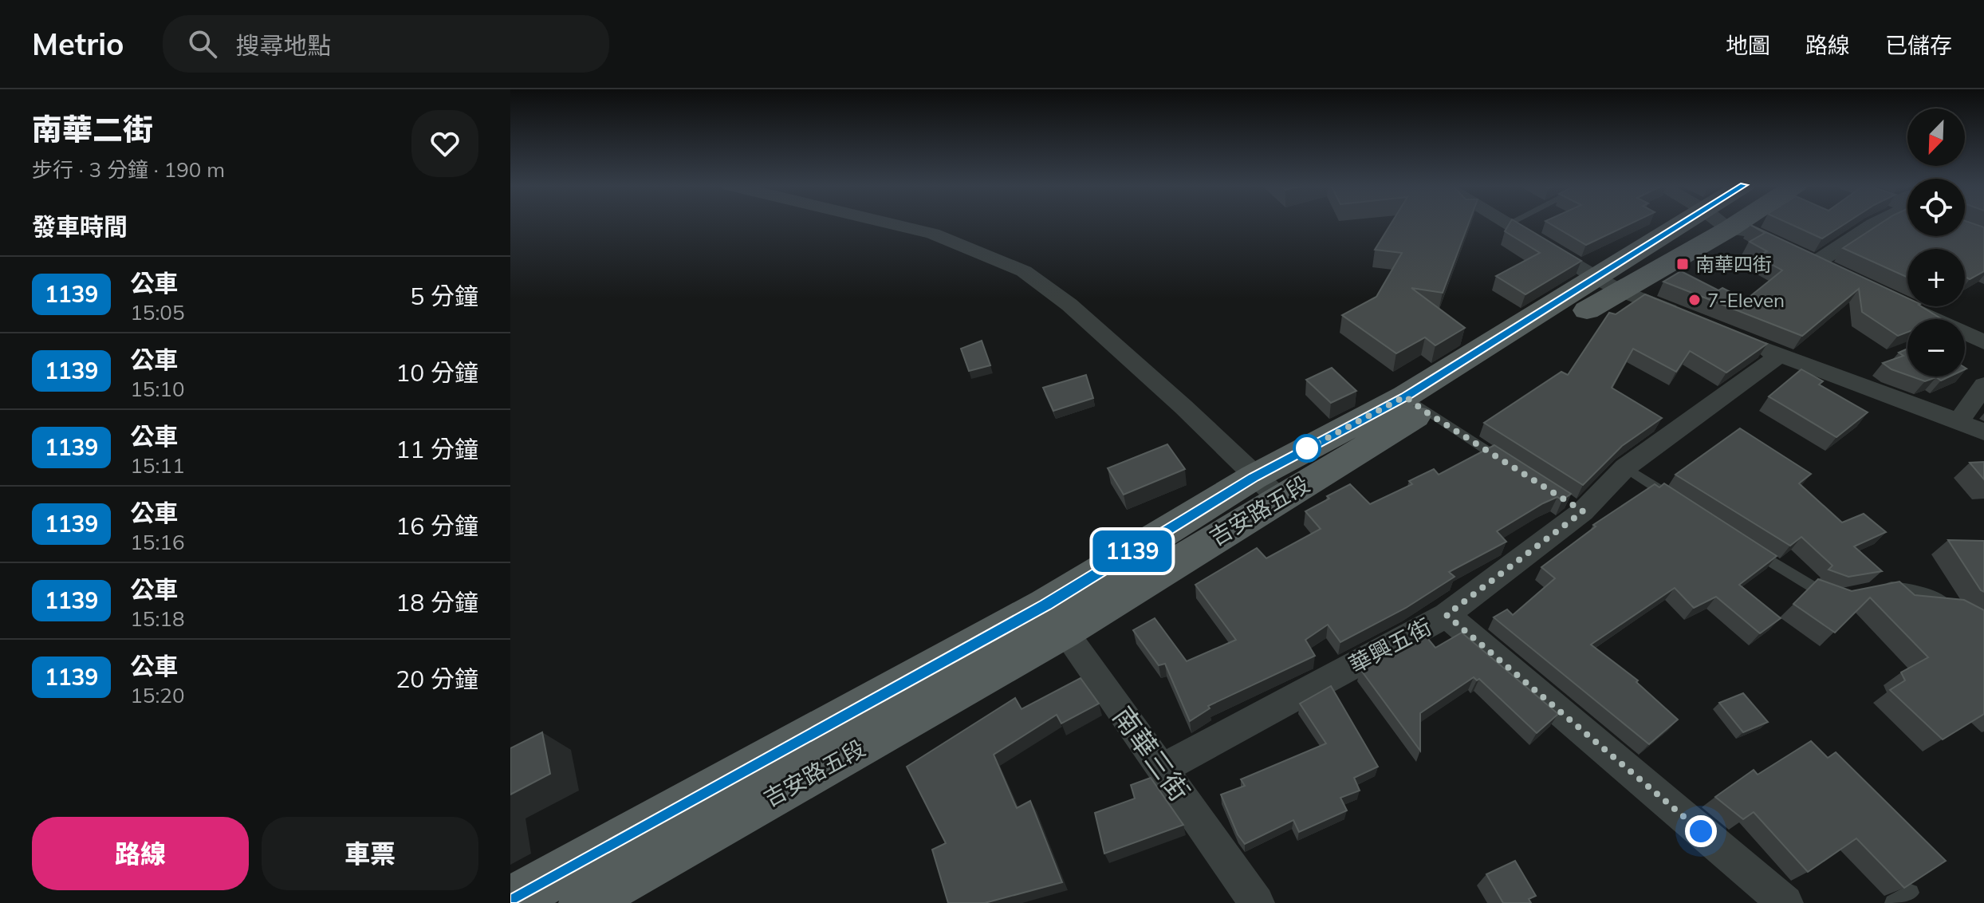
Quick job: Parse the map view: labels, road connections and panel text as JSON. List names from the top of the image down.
{
  "streets": {
    "main road": ["吉安路五段"],
    "street": ["華興五街", "南華三街"]
  },
  "crossings": [
    ["吉安路五段", "南華三街"],
    ["華興五街", "南華三街"]
  ],
  "places": {
    "transit": ["南華四街"],
    "other": ["7-Eleven"]
  },
  "lines": ["bus line 1139"],
  "north": "bottom left",
  "page": {
    "header": "Metrio",
    "search": "搜尋地點",
    "nav": ["地圖", "路線", "已儲存"],
    "heading": [
      ["南華二街", "步行 · 3 分鐘 · 190 m"],
      "發車時間"
    ],
    "on_map": "1139",
    "map_buttons": ["+", "−"],
    "list": [
      {
        "mark": "1139",
        "name": "公車",
        "note": "15:05",
        "value": "5 分鐘"
      },
      {
        "mark": "1139",
        "name": "公車",
        "note": "15:10",
        "value": "10 分鐘"
      },
      {
        "mark": "1139",
        "name": "公車",
        "note": "15:11",
        "value": "11 分鐘"
      },
      {
        "mark": "1139",
        "name": "公車",
        "note": "15:16",
        "value": "16 分鐘"
      },
      {
        "mark": "1139",
        "name": "公車",
        "note": "15:18",
        "value": "18 分鐘"
      },
      {
        "mark": "1139",
        "name": "公車",
        "note": "15:20",
        "value": "20 分鐘"
      }
    ],
    "buttons": ["路線", "車票"]
  }
}
